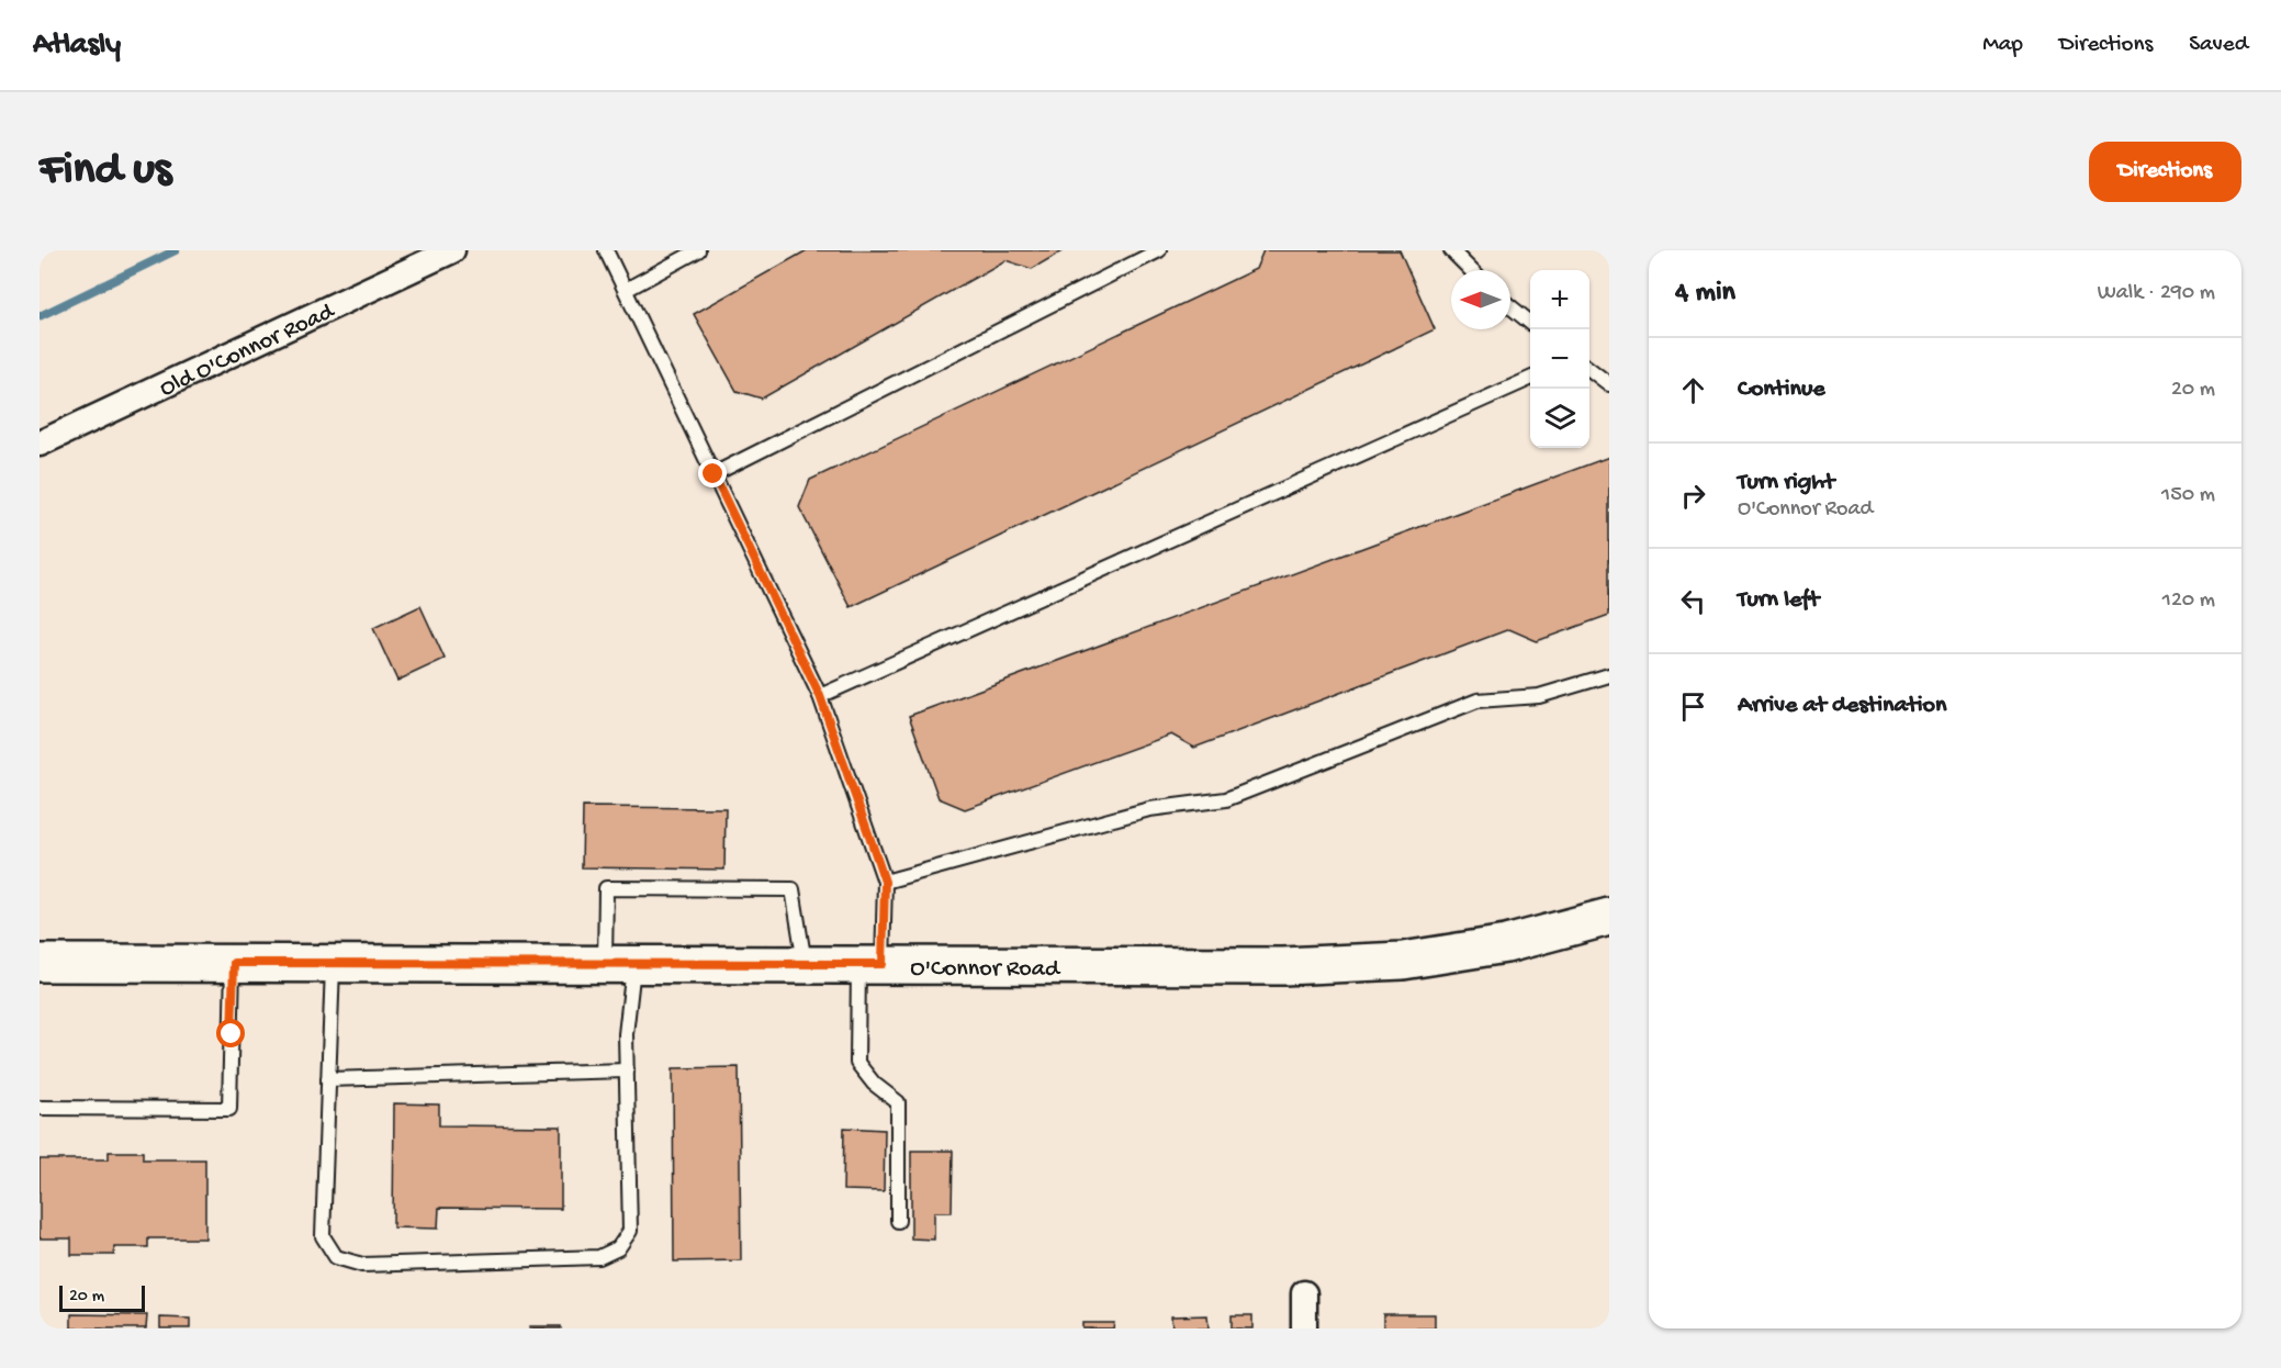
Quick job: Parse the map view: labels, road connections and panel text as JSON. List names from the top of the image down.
{
  "streets": {
    "main road": ["O'Connor Road"],
    "street": ["Old O'Connor Road"]
  },
  "scale_bar": "20 m",
  "north": "left",
  "page": {
    "header": "Atlasly",
    "nav": ["Map", "Directions", "Saved"],
    "buttons": "Directions",
    "title": "Find us",
    "heading": ["4 min", "Walk · 290 m"],
    "map_buttons": ["+", "−"],
    "list": [
      ["Continue", "20 m"],
      ["Turn right", "O'Connor Road", "150 m"],
      ["Turn left", "120 m"],
      "Arrive at destination"
    ],
    "scale": "20 m"
  }
}
